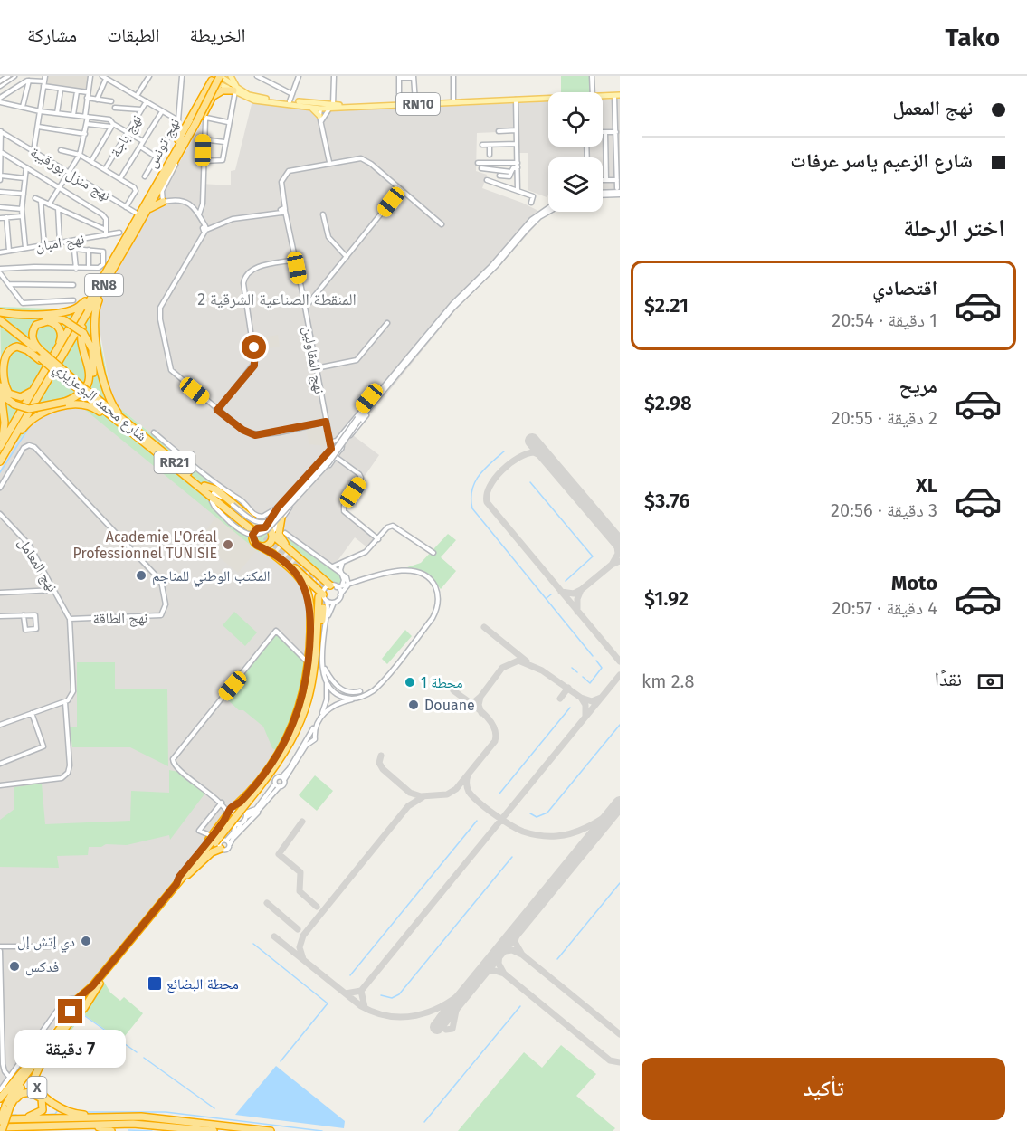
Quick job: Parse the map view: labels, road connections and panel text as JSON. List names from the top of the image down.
{
  "streets": {
    "highway": [
      "RN8",
      "شارع محمد البوعزيزي",
      "RR21",
      "X"
    ],
    "main road": ["RN10"],
    "street": [
      "نهج باجة",
      "نهج تونس",
      "نهج منزل بورقيبة",
      "نهج امبان",
      "نهج المقاولين",
      "نهج المعامل",
      "نهج الطاقة"
    ]
  },
  "crossings": [
    ["RN10", "RN8"],
    ["نهج منزل بورقيبة", "RN8"],
    ["نهج المعامل", "نهج الطاقة"]
  ],
  "districts": ["المنقطة الصناعية الشرقية 2"],
  "places": {
    "other": [
      "Academie L'Oréal Professionnel TUNISIE",
      "المكتب الوطني للمناجم",
      "محطة 1",
      "Douane",
      "دي إتش إل",
      "فدكس"
    ],
    "transit": ["محطة البضائع"]
  },
  "page": {
    "header": "Tako",
    "nav": ["الخريطة", "الطبقات", "مشاركة"],
    "banner": ["نهج المعمل", "شارع الزعيم ياسر عرفات"],
    "heading": "اختر الرحلة",
    "list": [
      {
        "name": "اقتصادي",
        "note": "1 دقيقة · 20:54",
        "value": "$2.21"
      },
      {
        "name": "مريح",
        "note": "2 دقيقة · 20:55",
        "value": "$2.98"
      },
      {
        "name": "XL",
        "note": "3 دقيقة · 20:56",
        "value": "$3.76"
      },
      {
        "name": "Moto",
        "note": "4 دقيقة · 20:57",
        "value": "$1.92"
      }
    ],
    "pay": ["نقدًا", "2.8 km"],
    "bubble": "7 دقيقة",
    "buttons": "تأكيد"
  }
}
